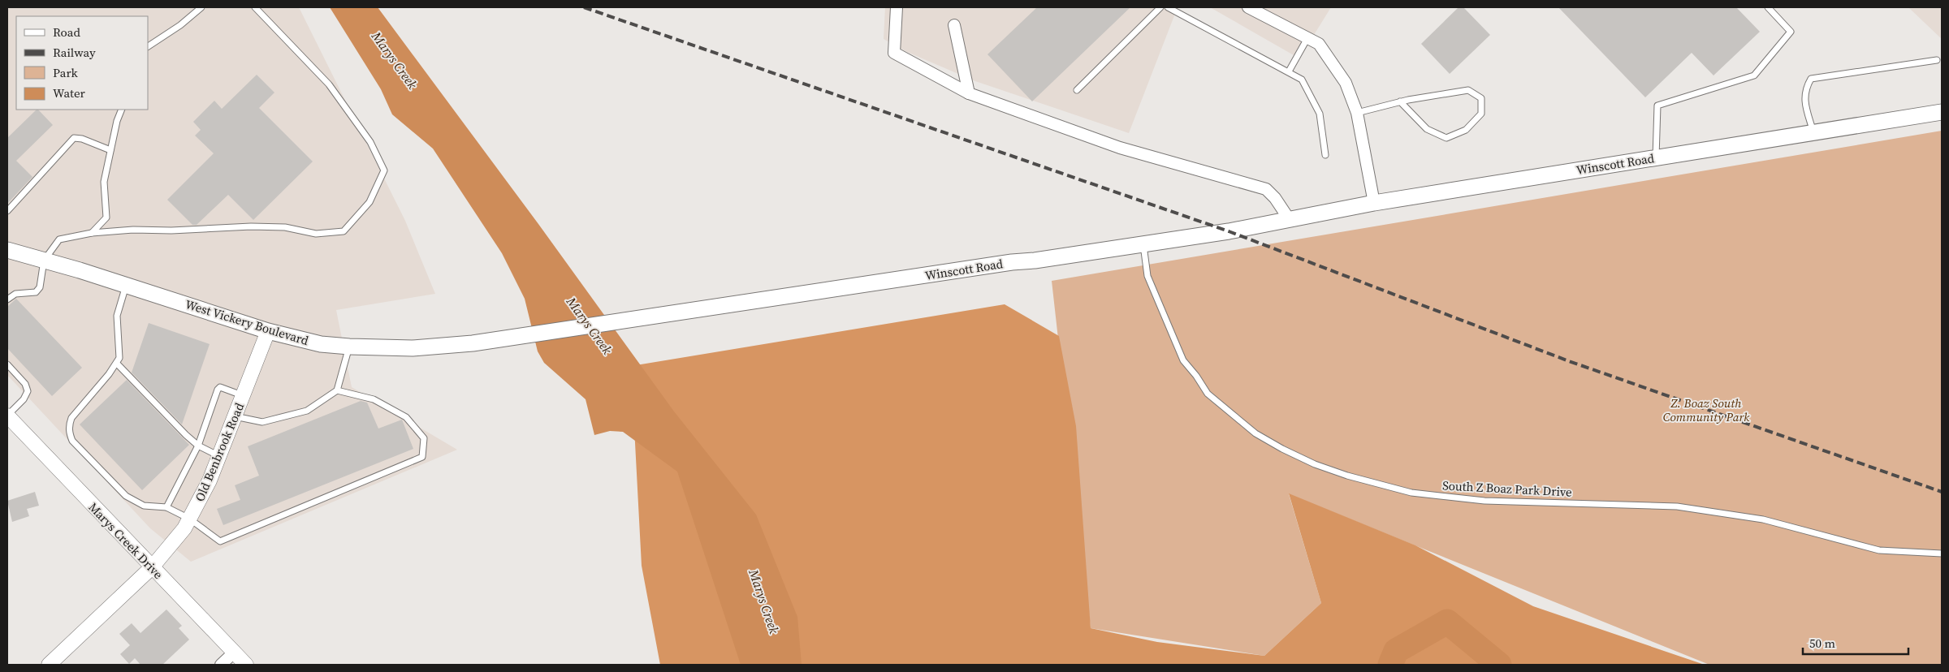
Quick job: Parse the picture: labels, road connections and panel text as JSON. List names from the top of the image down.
{
  "streets": {
    "main road": ["Winscott Road", "West Vickery Boulevard"],
    "street": ["Old Benbrook Road", "Marys Creek Drive"],
    "lane": ["South Z Boaz Park Drive"]
  },
  "crossings": [
    ["Winscott Road", "West Vickery Boulevard"],
    ["Winscott Road", "South Z Boaz Park Drive"],
    ["West Vickery Boulevard", "Old Benbrook Road"],
    ["Old Benbrook Road", "Marys Creek Drive"]
  ],
  "water": ["Marys Creek"],
  "parks": ["Z. Boaz South Community Park"],
  "legend": [
    "Road",
    "Railway",
    "Park",
    "Water"
  ],
  "scale_bar": "50 m"
}
